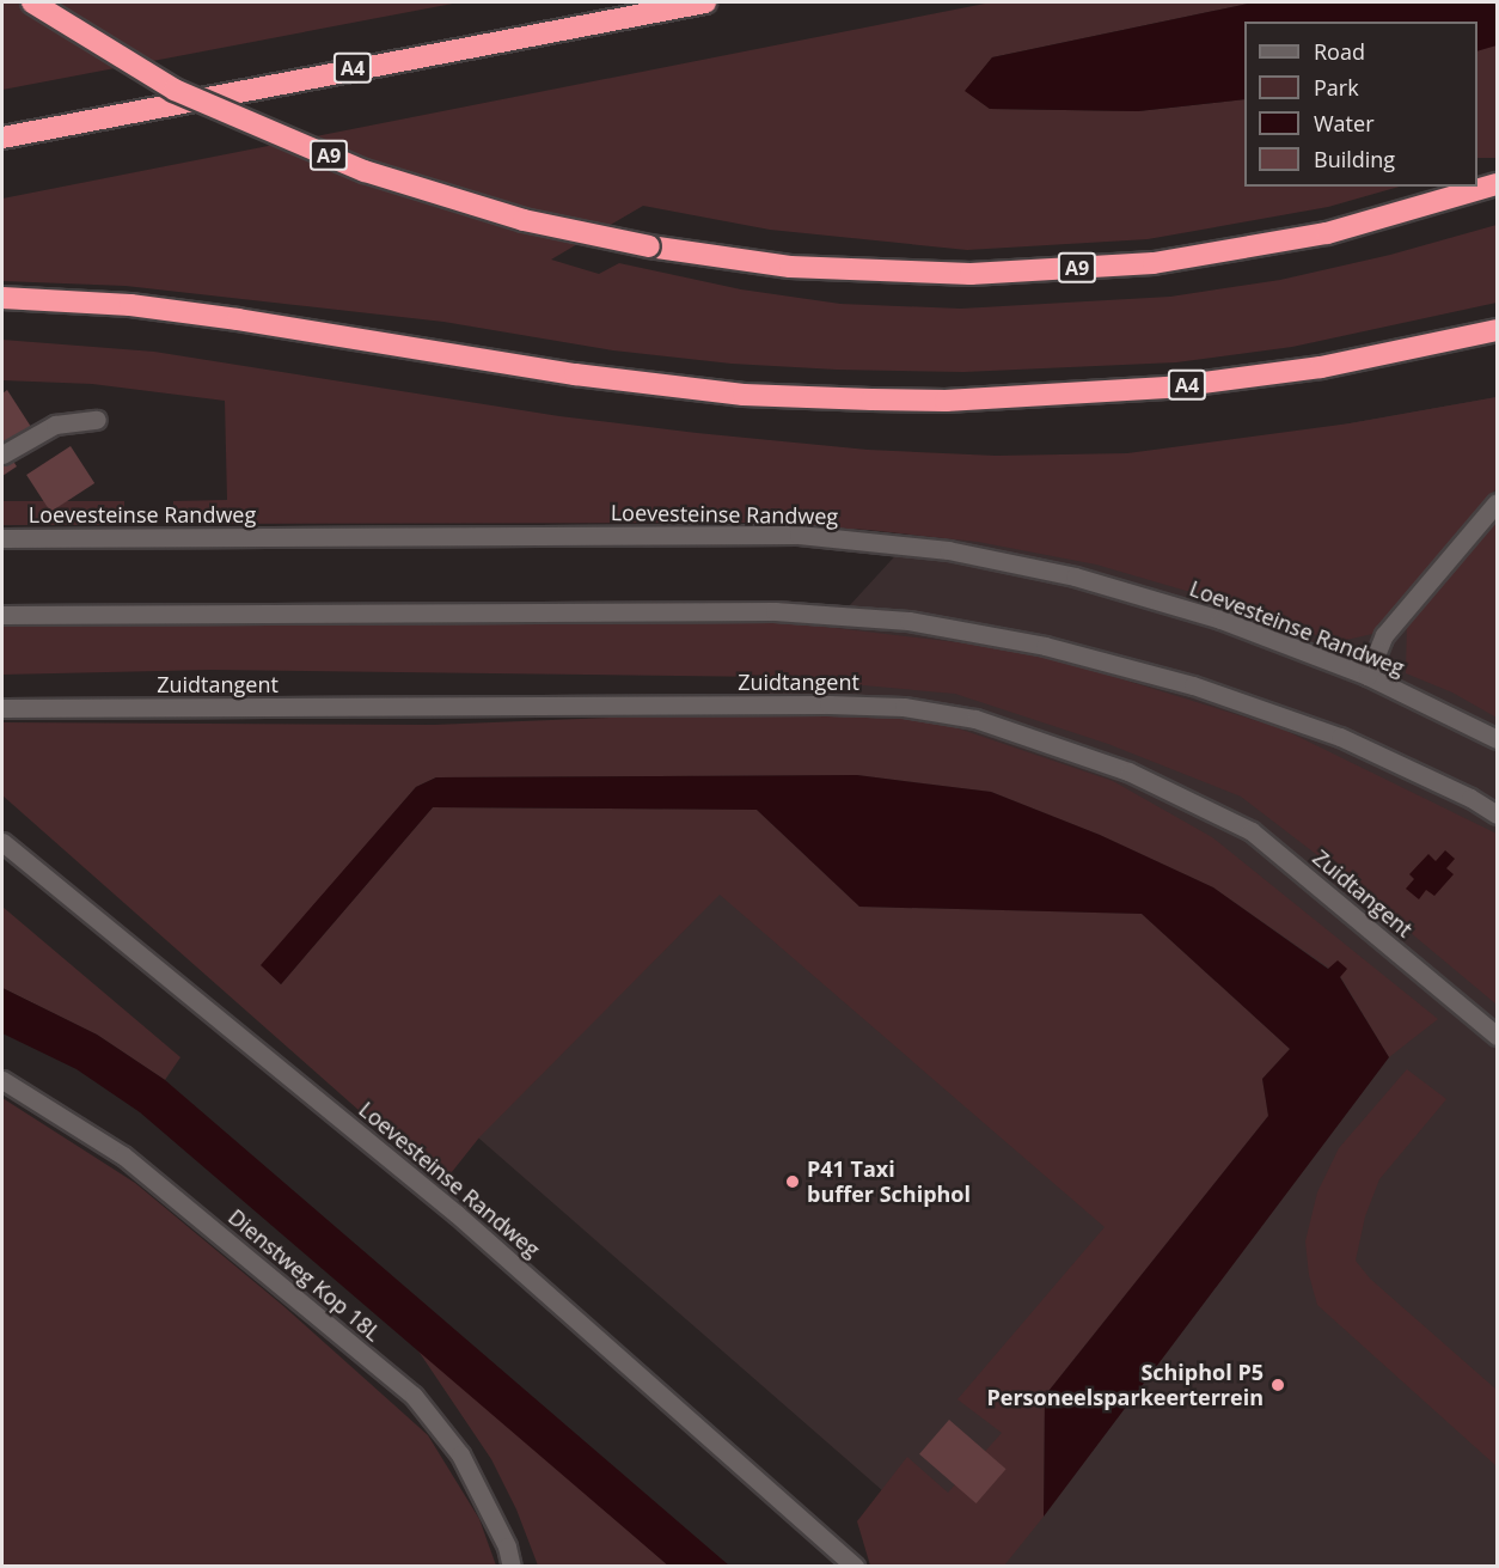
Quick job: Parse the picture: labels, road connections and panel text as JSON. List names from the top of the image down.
{
  "streets": {
    "highway": ["A4", "A9"],
    "street": ["Loevesteinse Randweg", "Zuidtangent", "Dienstweg Kop 18L"]
  },
  "places": ["P41 Taxi buffer Schiphol", "Schiphol P5 Personeelsparkeerterrein"],
  "legend": [
    "Road",
    "Park",
    "Water",
    "Building"
  ]
}
